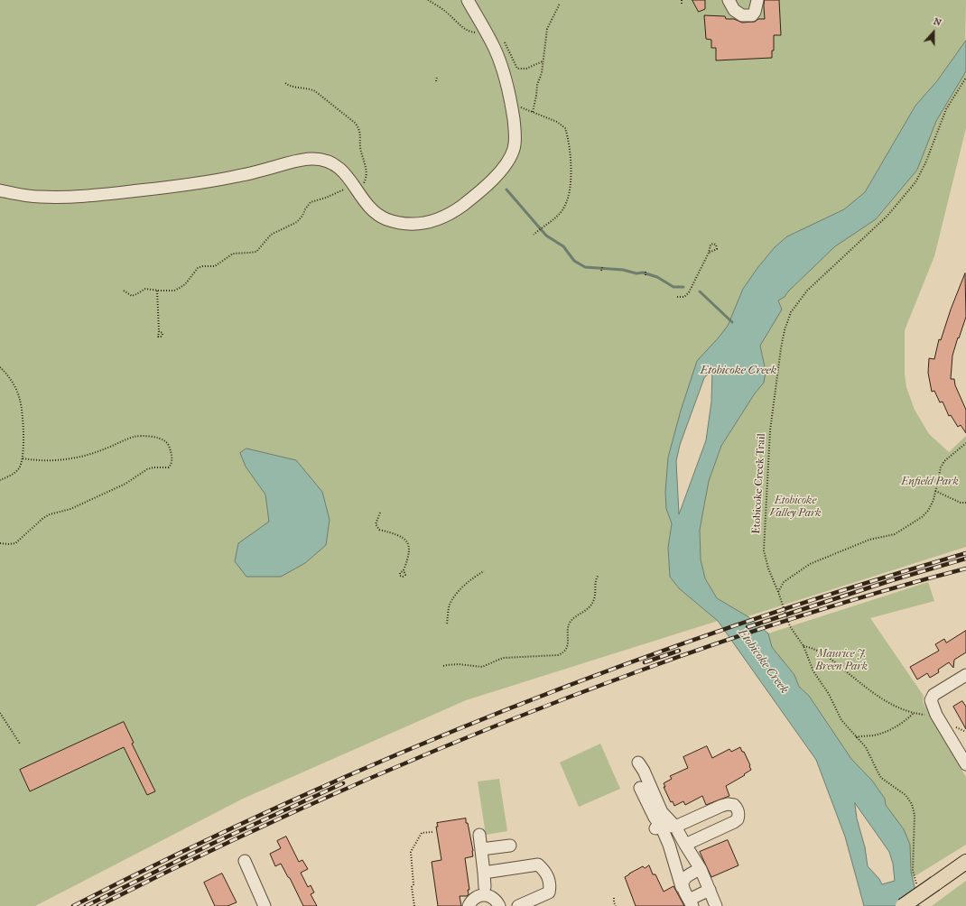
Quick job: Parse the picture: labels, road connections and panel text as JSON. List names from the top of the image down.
{
  "streets": {
    "path": ["Etobicoke Creek Trail"]
  },
  "water": ["Etobicoke Creek"],
  "parks": ["Enfield Park", "Etobicoke Valley Park", "Maurice J. Breen Park"],
  "north": "top"
}
